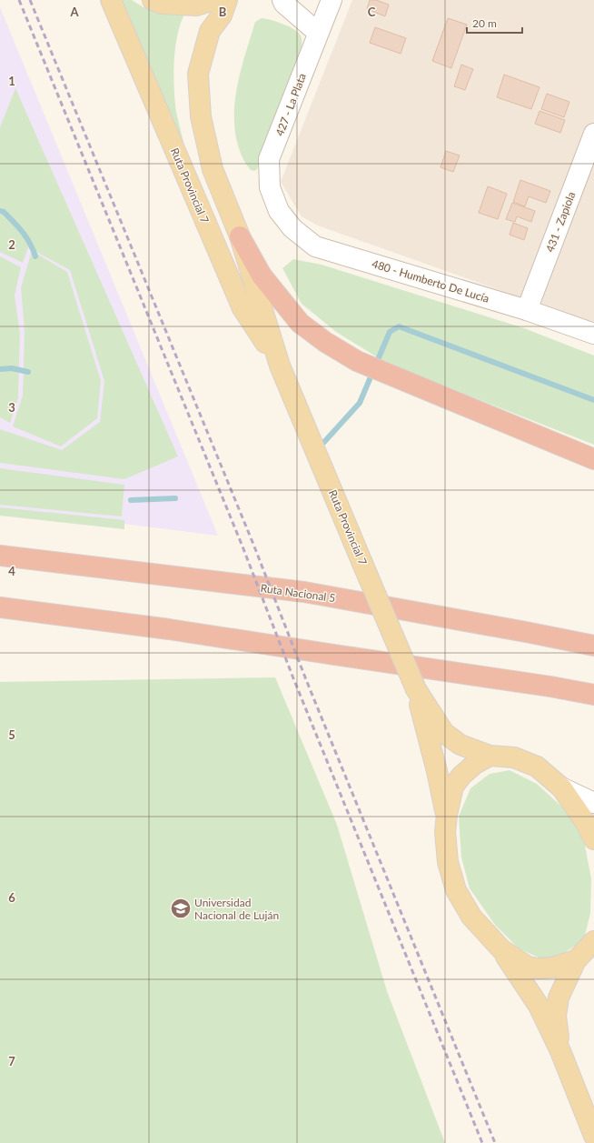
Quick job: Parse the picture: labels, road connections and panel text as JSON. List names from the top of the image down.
{
  "streets": {
    "highway": ["Ruta Nacional 5"],
    "main road": ["Ruta Provincial 7"],
    "street": ["427 - La Plata", "431 - Zapiola", "480 - Humberto De Lucía"]
  },
  "crossings": [
    ["427 - La Plata", "480 - Humberto De Lucía"],
    ["431 - Zapiola", "480 - Humberto De Lucía"]
  ],
  "places": {
    "school or university": ["Universidad Nacional de Luján"]
  },
  "scale_bar": "20 m",
  "grid": {
    "columns": ["A", "B", "C"],
    "rows": [
      "1",
      "2",
      "3",
      "4",
      "5",
      "6",
      "7"
    ]
  }
}
